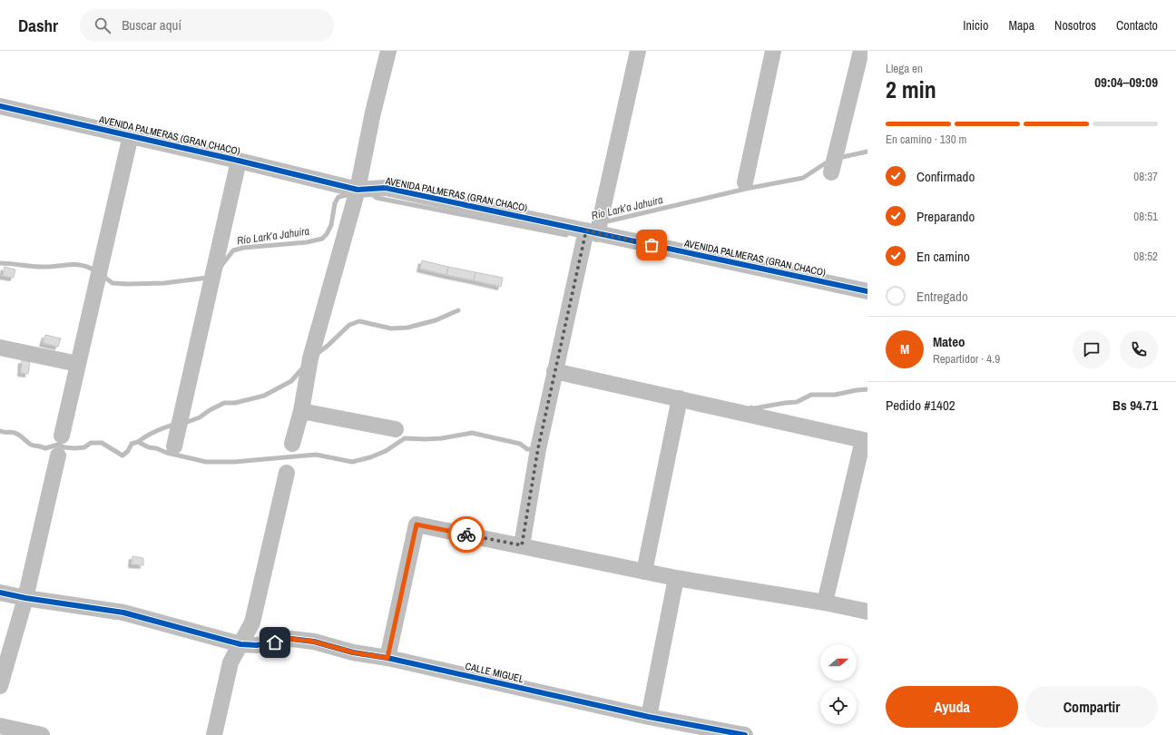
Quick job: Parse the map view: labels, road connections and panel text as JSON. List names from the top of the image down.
{
  "streets": {
    "street": ["AVENIDA PALMERAS (GRAN CHACO)", "CALLE MIGUEL"]
  },
  "water": ["Río Lark’a Jahuira"],
  "north": "right",
  "page": {
    "header": "Dashr",
    "search": "Buscar aquí",
    "nav": [
      "Inicio",
      "Mapa",
      "Nosotros",
      "Contacto"
    ],
    "heading": ["2 min", "Llega en", "09:04–09:09"],
    "panel": [
      "Mateo",
      "Repartidor · 4.9",
      "Pedido #1402",
      "Bs 94.71"
    ],
    "bar": "En camino · 130 m",
    "list": [
      ["Confirmado", "08:37"],
      ["Preparando", "08:51"],
      ["En camino", "08:52"],
      "Entregado"
    ],
    "round": "M",
    "buttons": ["Ayuda", "Compartir"]
  }
}
